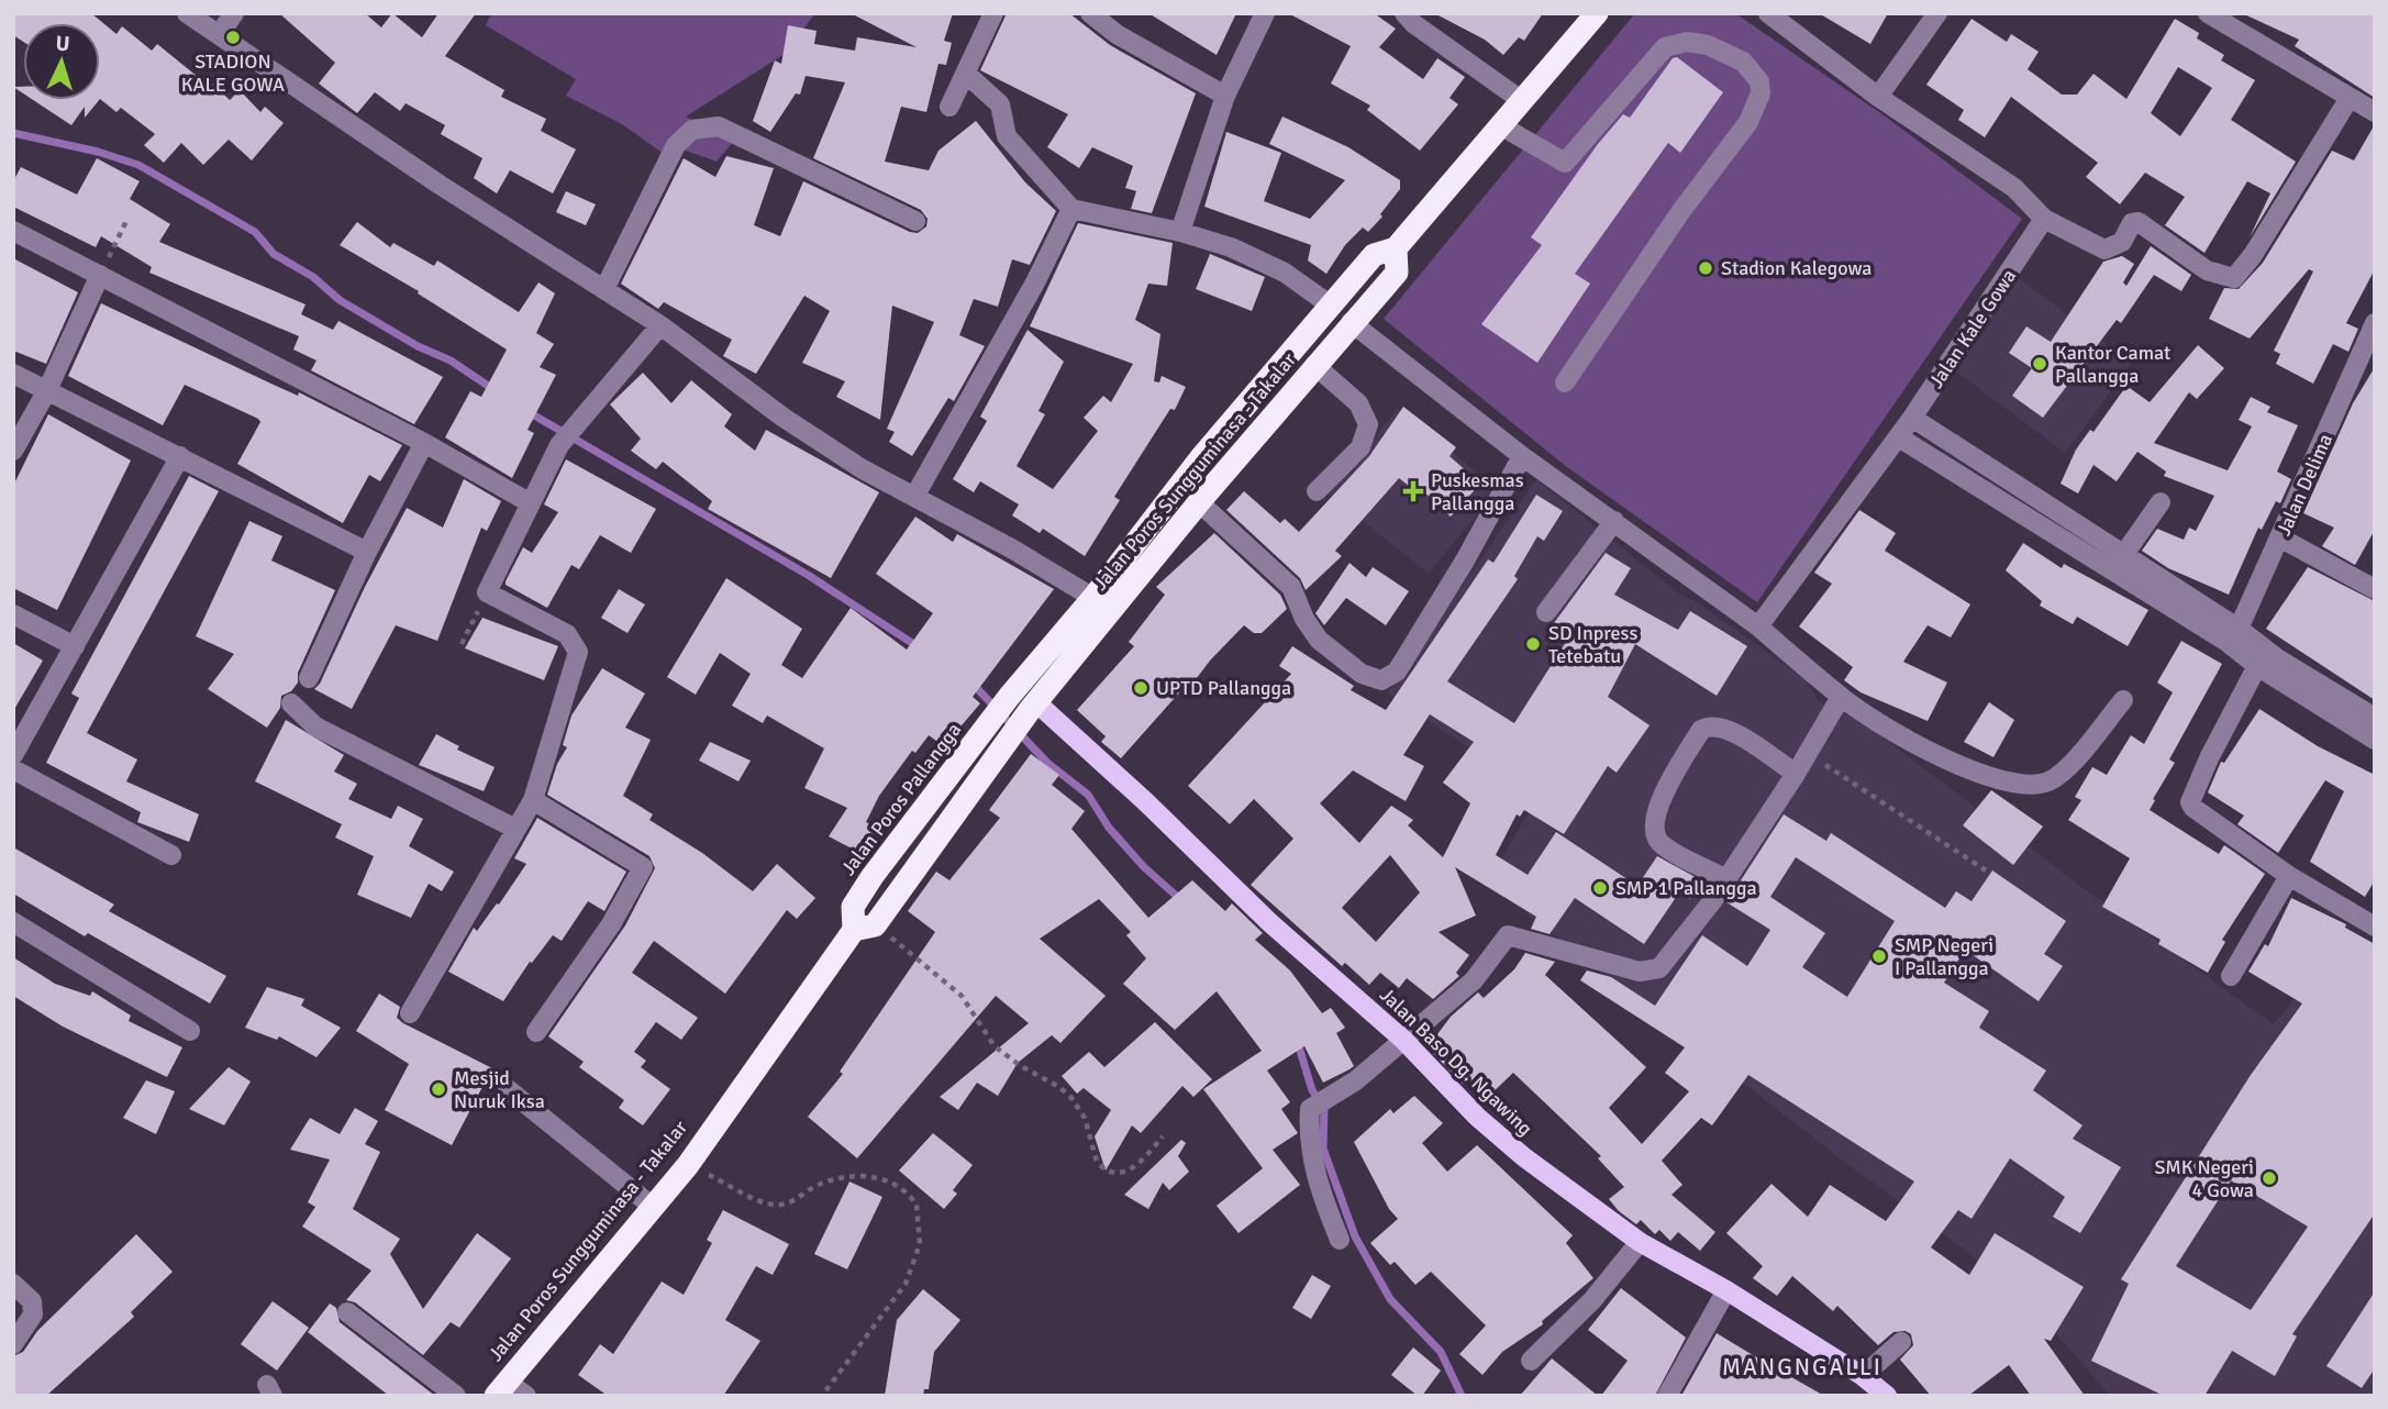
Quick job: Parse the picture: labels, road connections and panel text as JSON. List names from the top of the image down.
{
  "streets": {
    "highway": ["Jalan Poros Sungguminasa - Takalar", "Jalan Poros Pallangga"],
    "main road": ["Jalan Baso Dg. Ngawing"],
    "street": ["Jalan Kale Gowa", "Jalan Delima"]
  },
  "crossings": [
    ["Jalan Poros Sungguminasa - Takalar", "Jalan Poros Pallangga"],
    ["Jalan Poros Sungguminasa - Takalar", "Jalan Baso Dg. Ngawing"]
  ],
  "districts": ["MANGNGALLI"],
  "places": {
    "other": [
      "STADION KALE GOWA",
      "Stadion Kalegowa",
      "Kantor Camat Pallangga",
      "SD Inpress Tetebatu",
      "UPTD Pallangga",
      "SMP 1 Pallangga",
      "SMP Negeri I Pallangga",
      "Mesjid Nuruk Iksa",
      "SMK Negeri 4 Gowa"
    ],
    "health": ["Puskesmas Pallangga"]
  },
  "north": "top"
}
